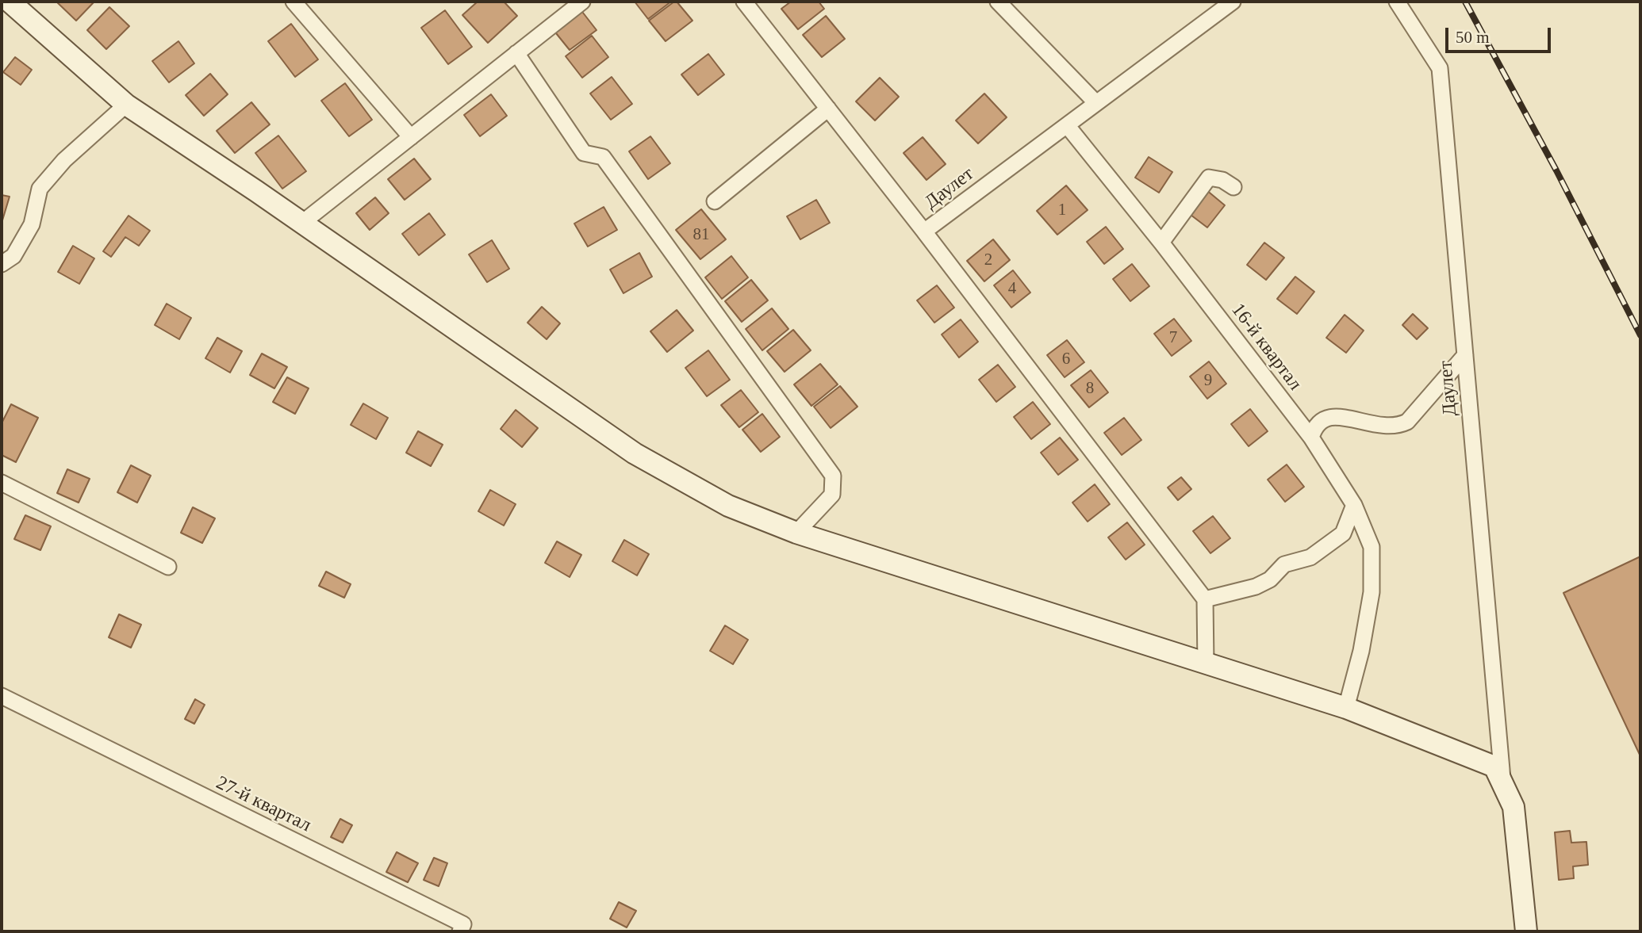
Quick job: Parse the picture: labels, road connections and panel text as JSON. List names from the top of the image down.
{
  "streets": {
    "street": ["Даулет", "16-й квартал", "27-й квартал"]
  },
  "crossings": [
    ["Даулет", "16-й квартал"]
  ],
  "house_numbers": [
    "1",
    "81",
    "2",
    "4",
    "7",
    "6",
    "9",
    "8"
  ],
  "scale_bar": "50 m"
}
